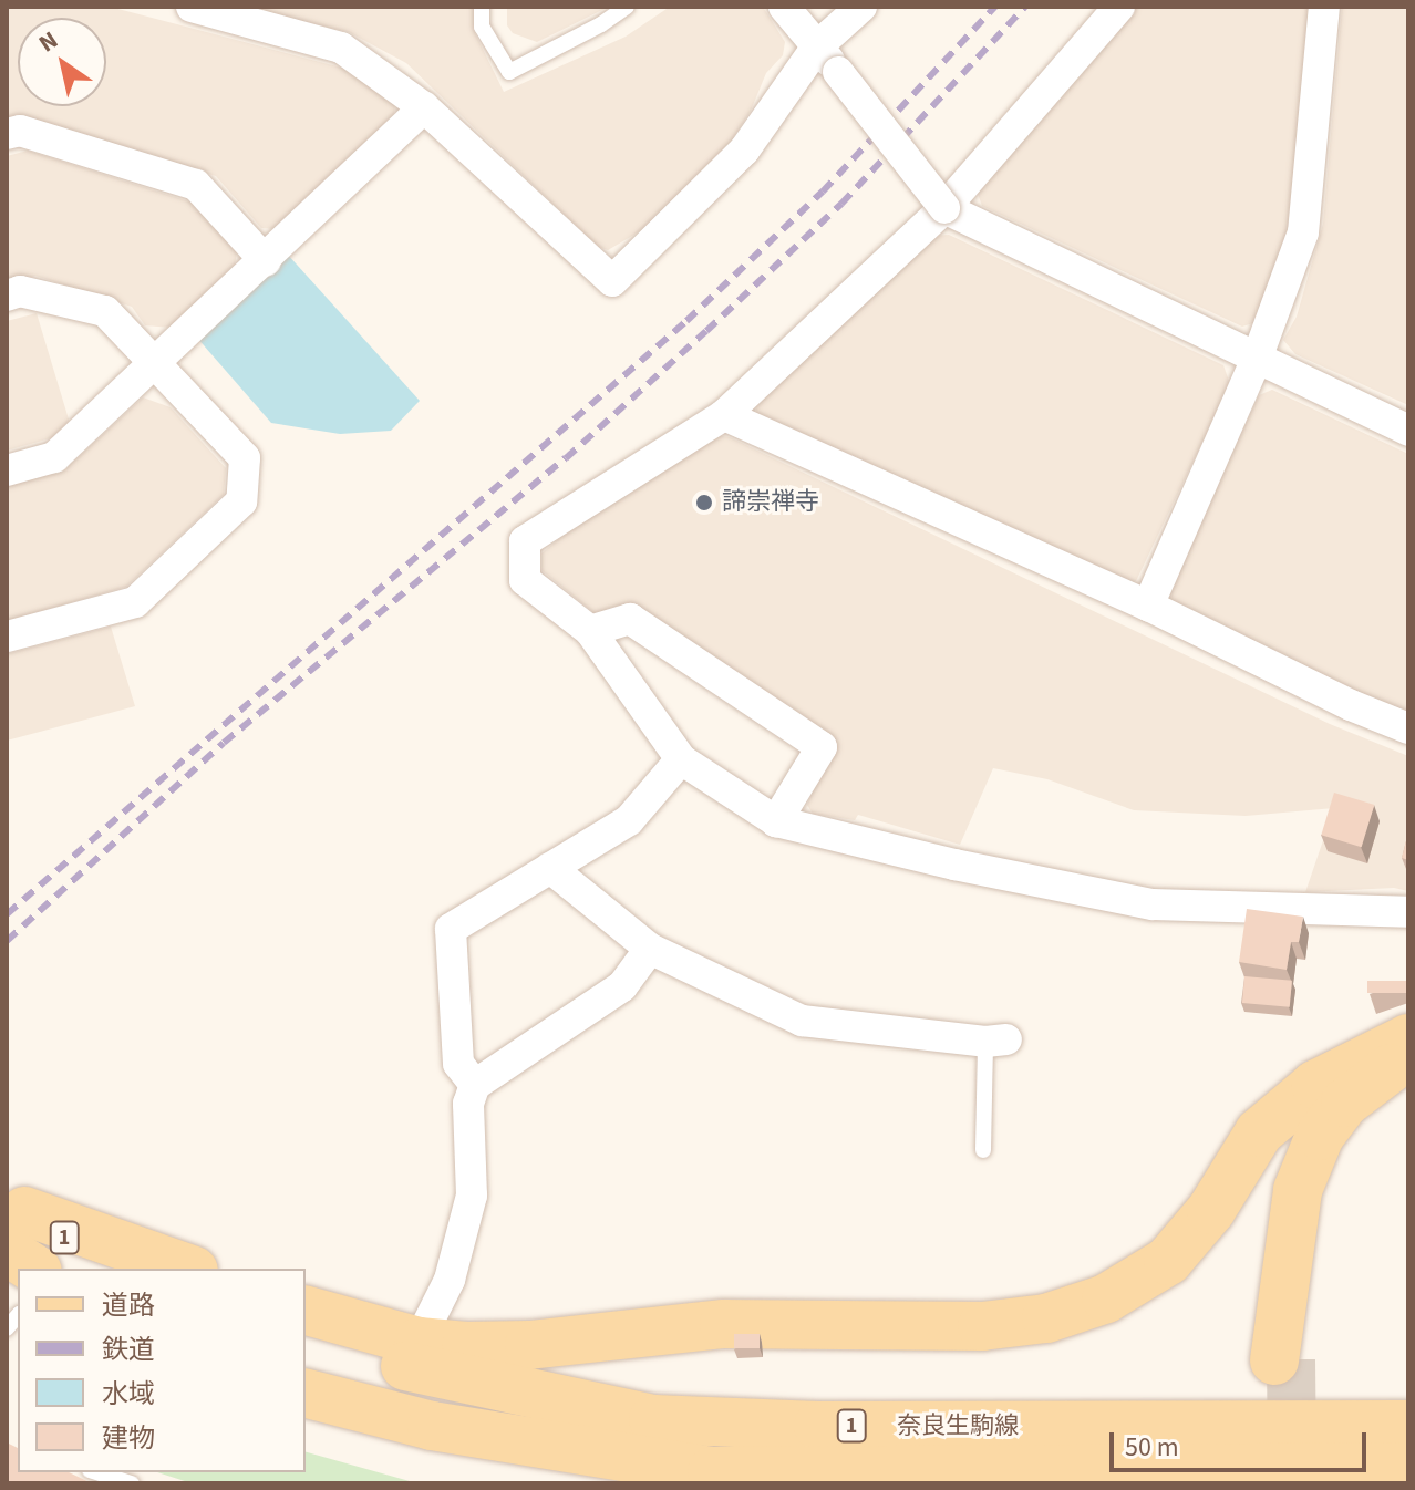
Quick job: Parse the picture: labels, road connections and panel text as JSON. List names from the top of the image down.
{
  "streets": {
    "main road": ["1", "奈良生駒線"]
  },
  "places": ["諦崇禅寺"],
  "legend": [
    "道路",
    "鉄道",
    "水域",
    "建物"
  ],
  "scale_bar": "50 m",
  "north": "top left"
}
